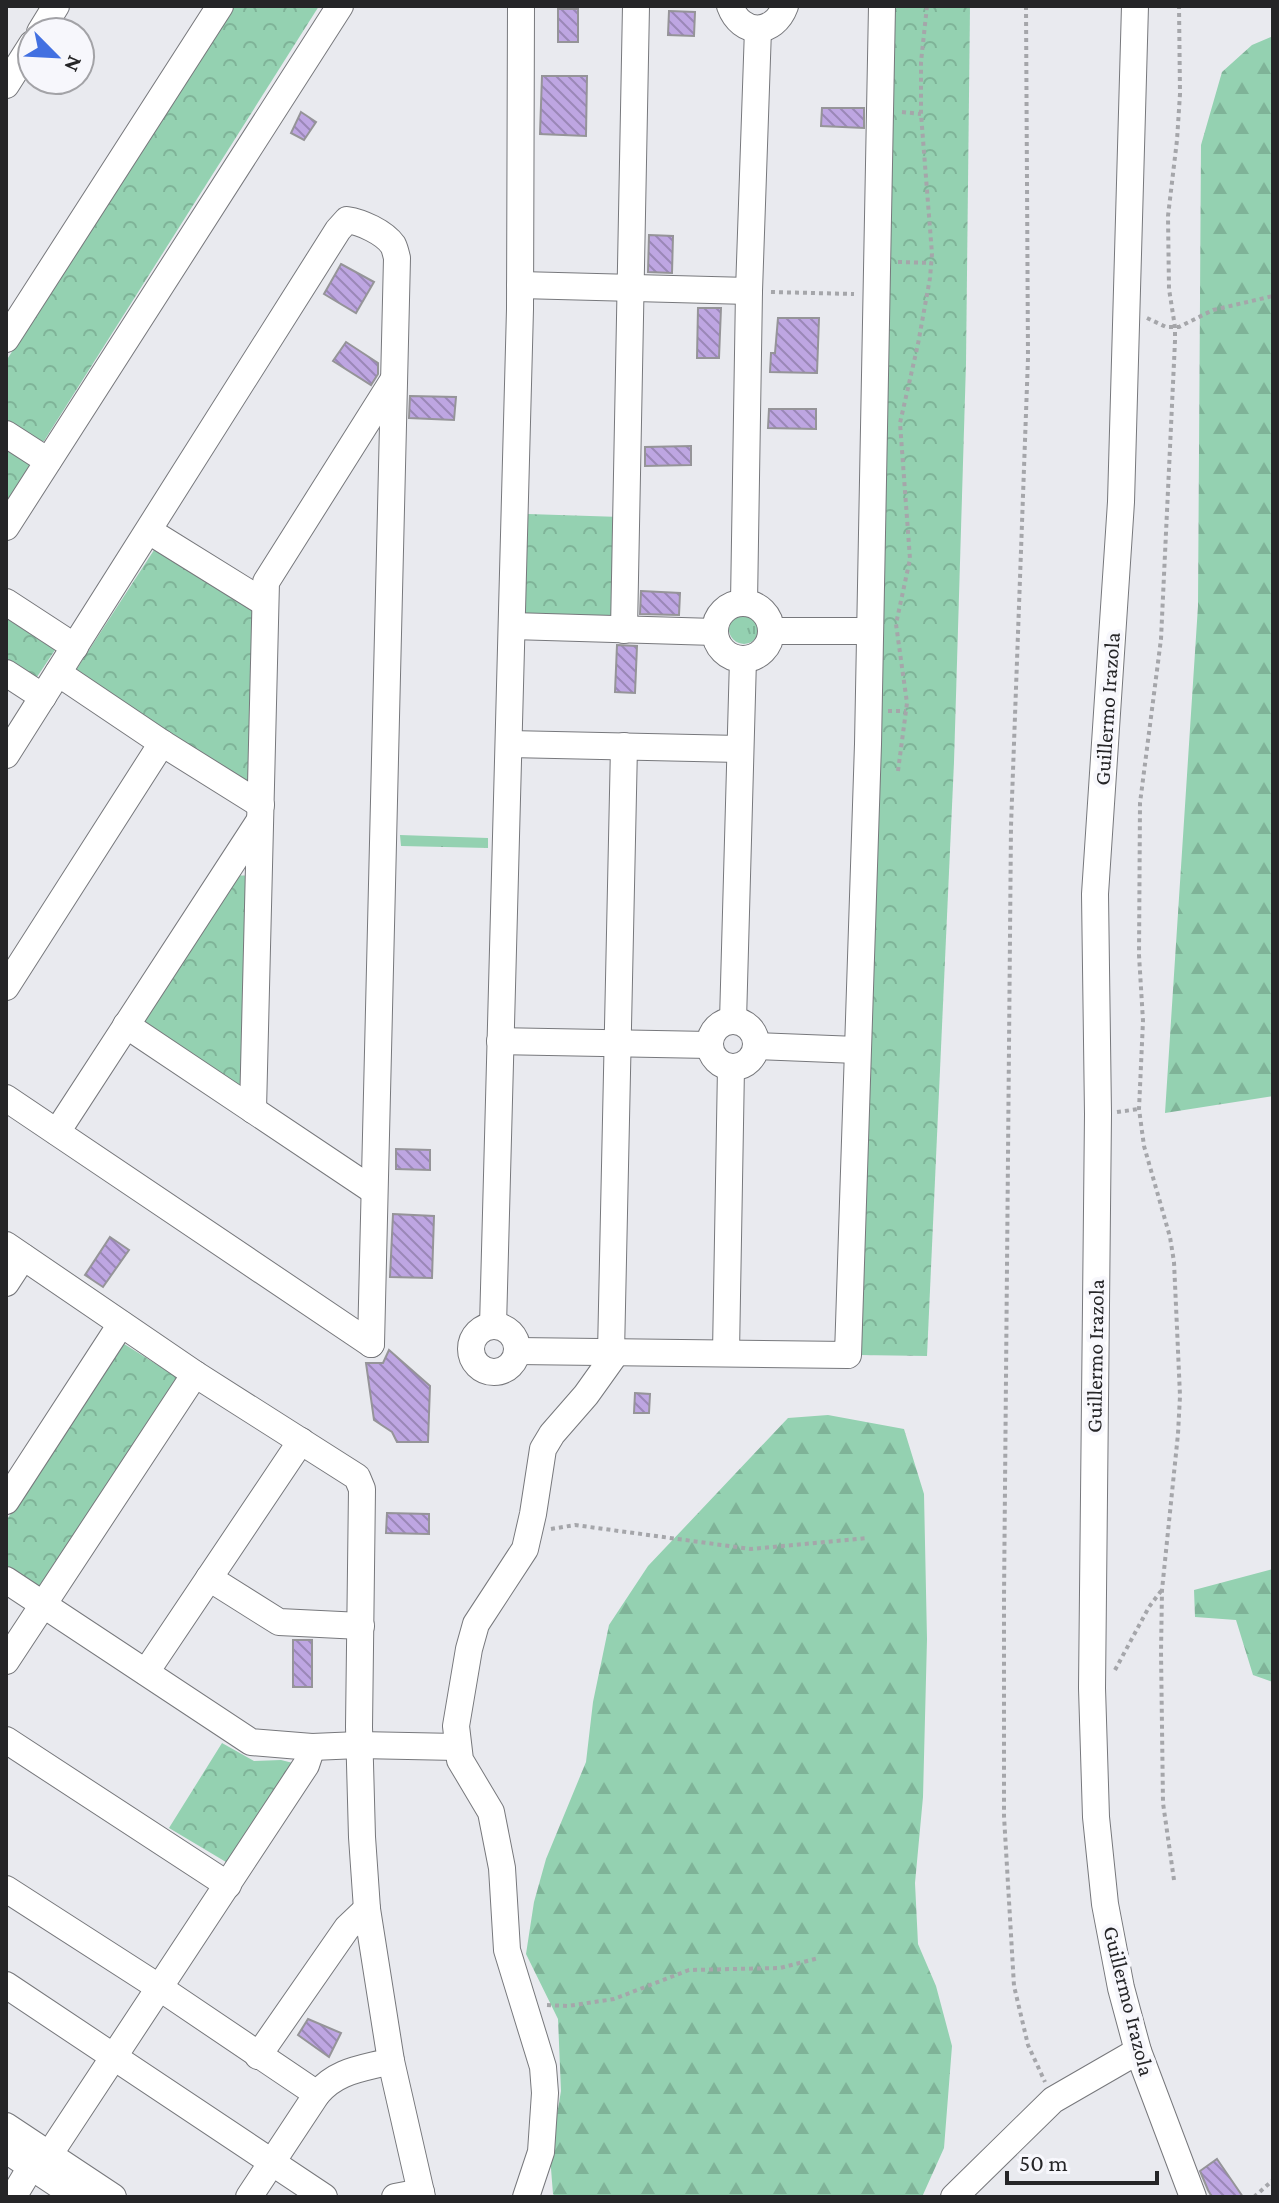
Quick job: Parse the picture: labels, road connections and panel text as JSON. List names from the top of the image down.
{
  "streets": {
    "street": ["Guillermo Irazola"]
  },
  "scale_bar": "50 m",
  "north": "bottom right"
}
